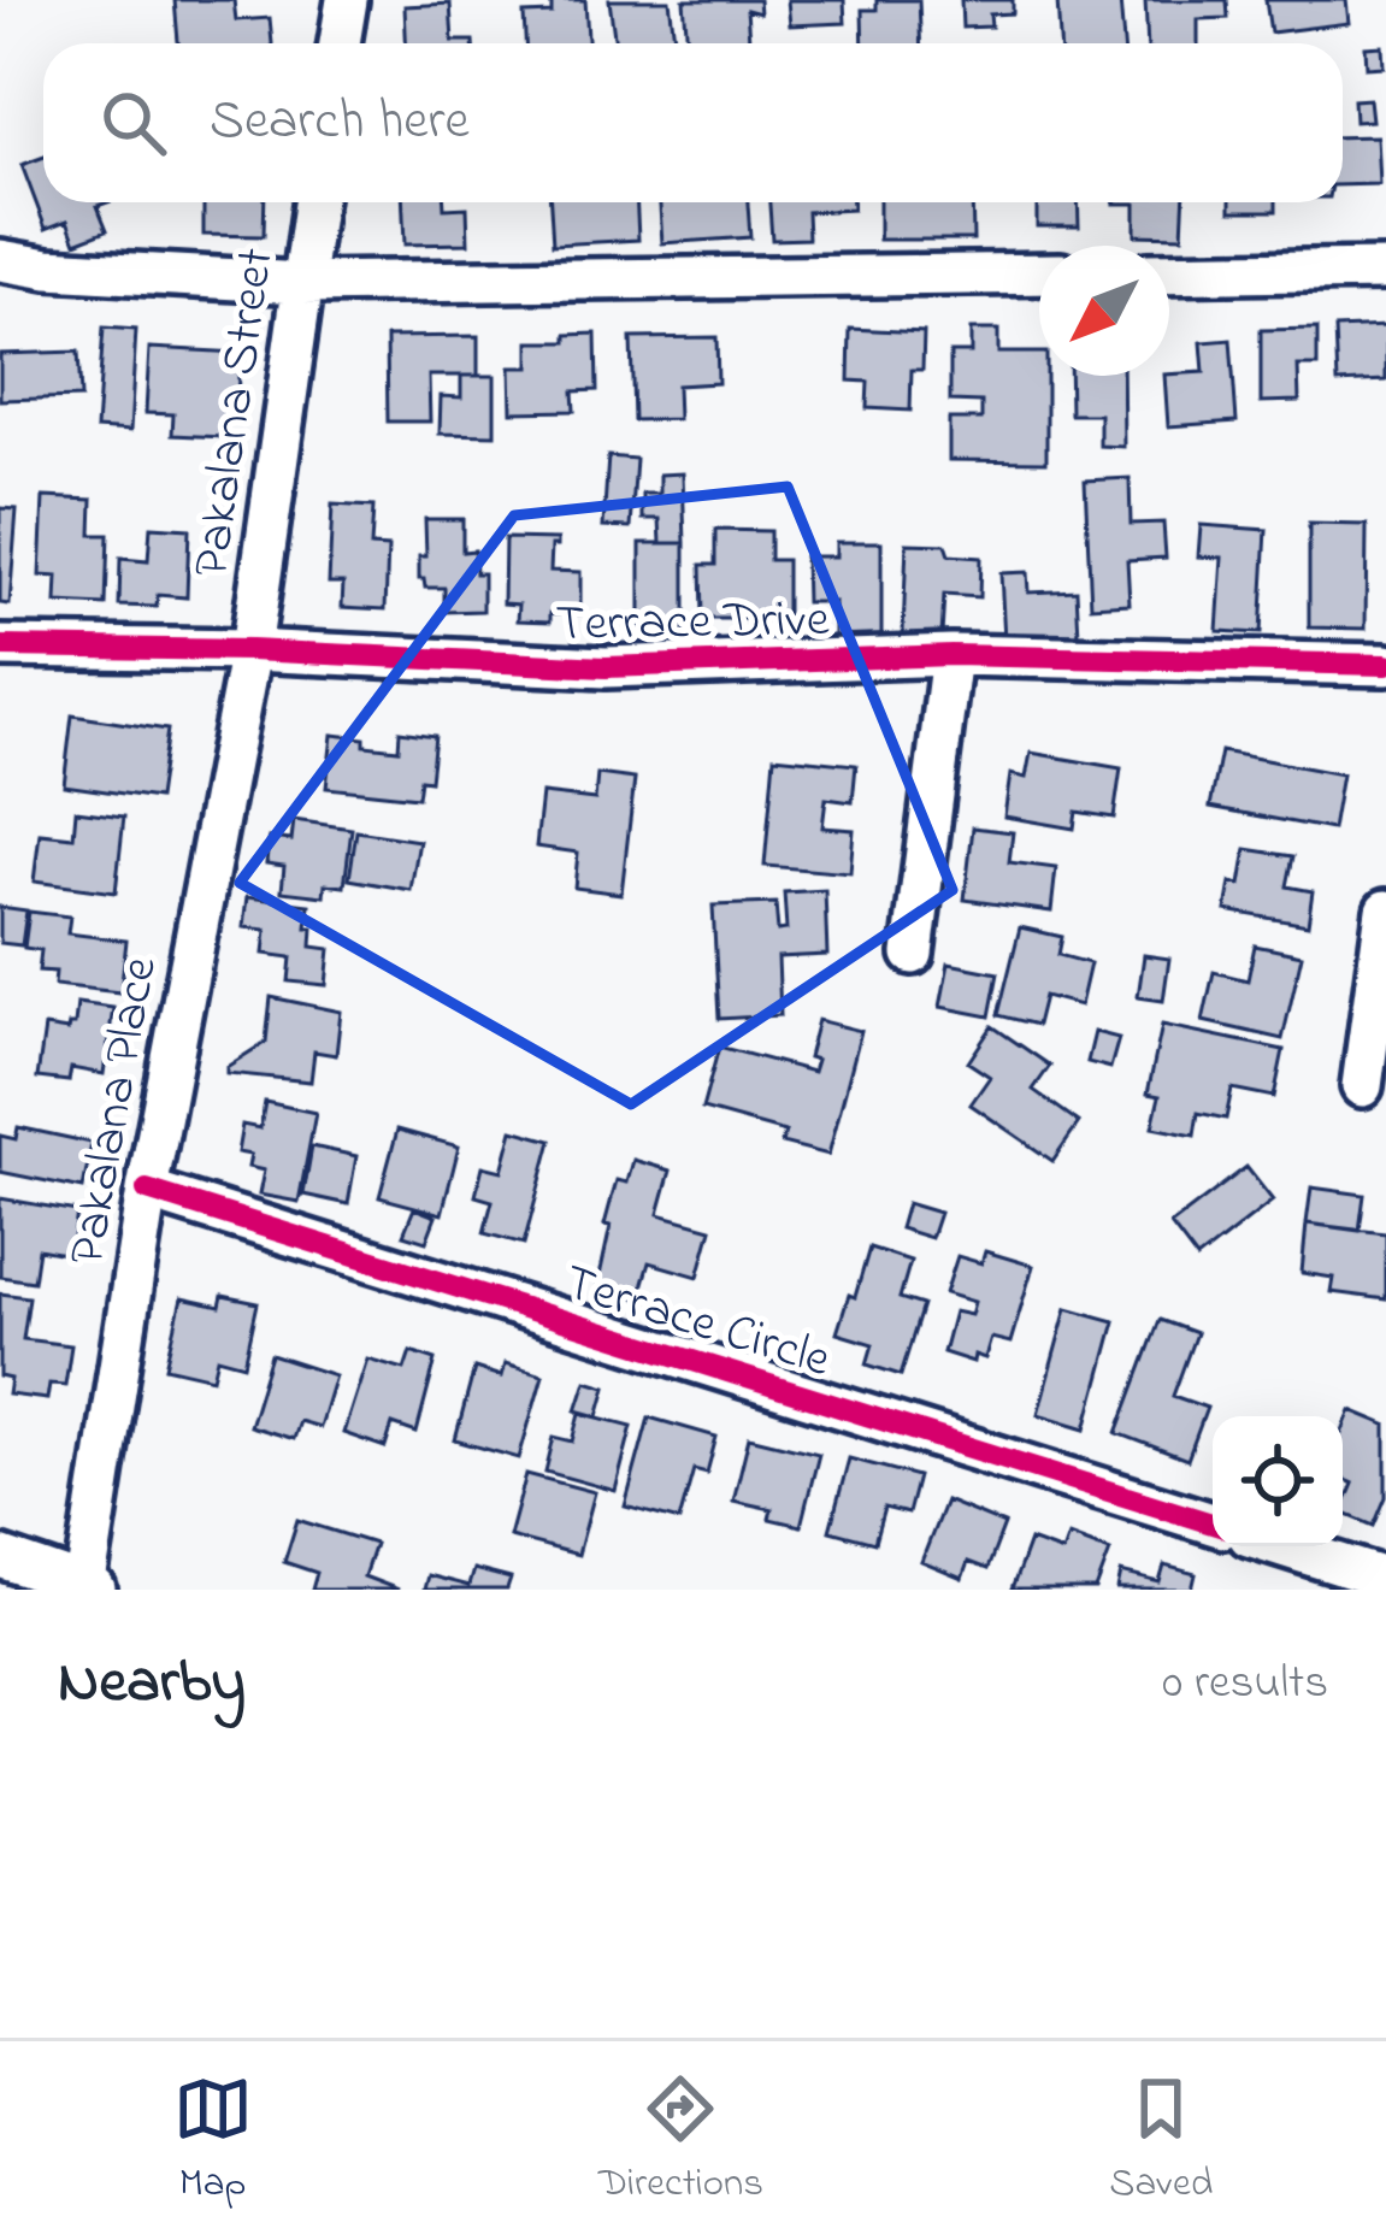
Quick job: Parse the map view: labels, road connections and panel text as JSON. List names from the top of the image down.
{
  "streets": {
    "street": [
      "Pakalana Street",
      "Terrace Drive",
      "Pakalana Place",
      "Terrace Circle"
    ]
  },
  "crossings": [
    ["Pakalana Street", "Terrace Drive"],
    ["Pakalana Street", "Pakalana Place"],
    ["Terrace Drive", "Pakalana Place"],
    ["Pakalana Place", "Terrace Circle"]
  ],
  "north": "bottom left",
  "page": {
    "search": "Search here",
    "heading": ["Nearby", "0 results"],
    "nav": ["Map", "Directions", "Saved"]
  }
}
